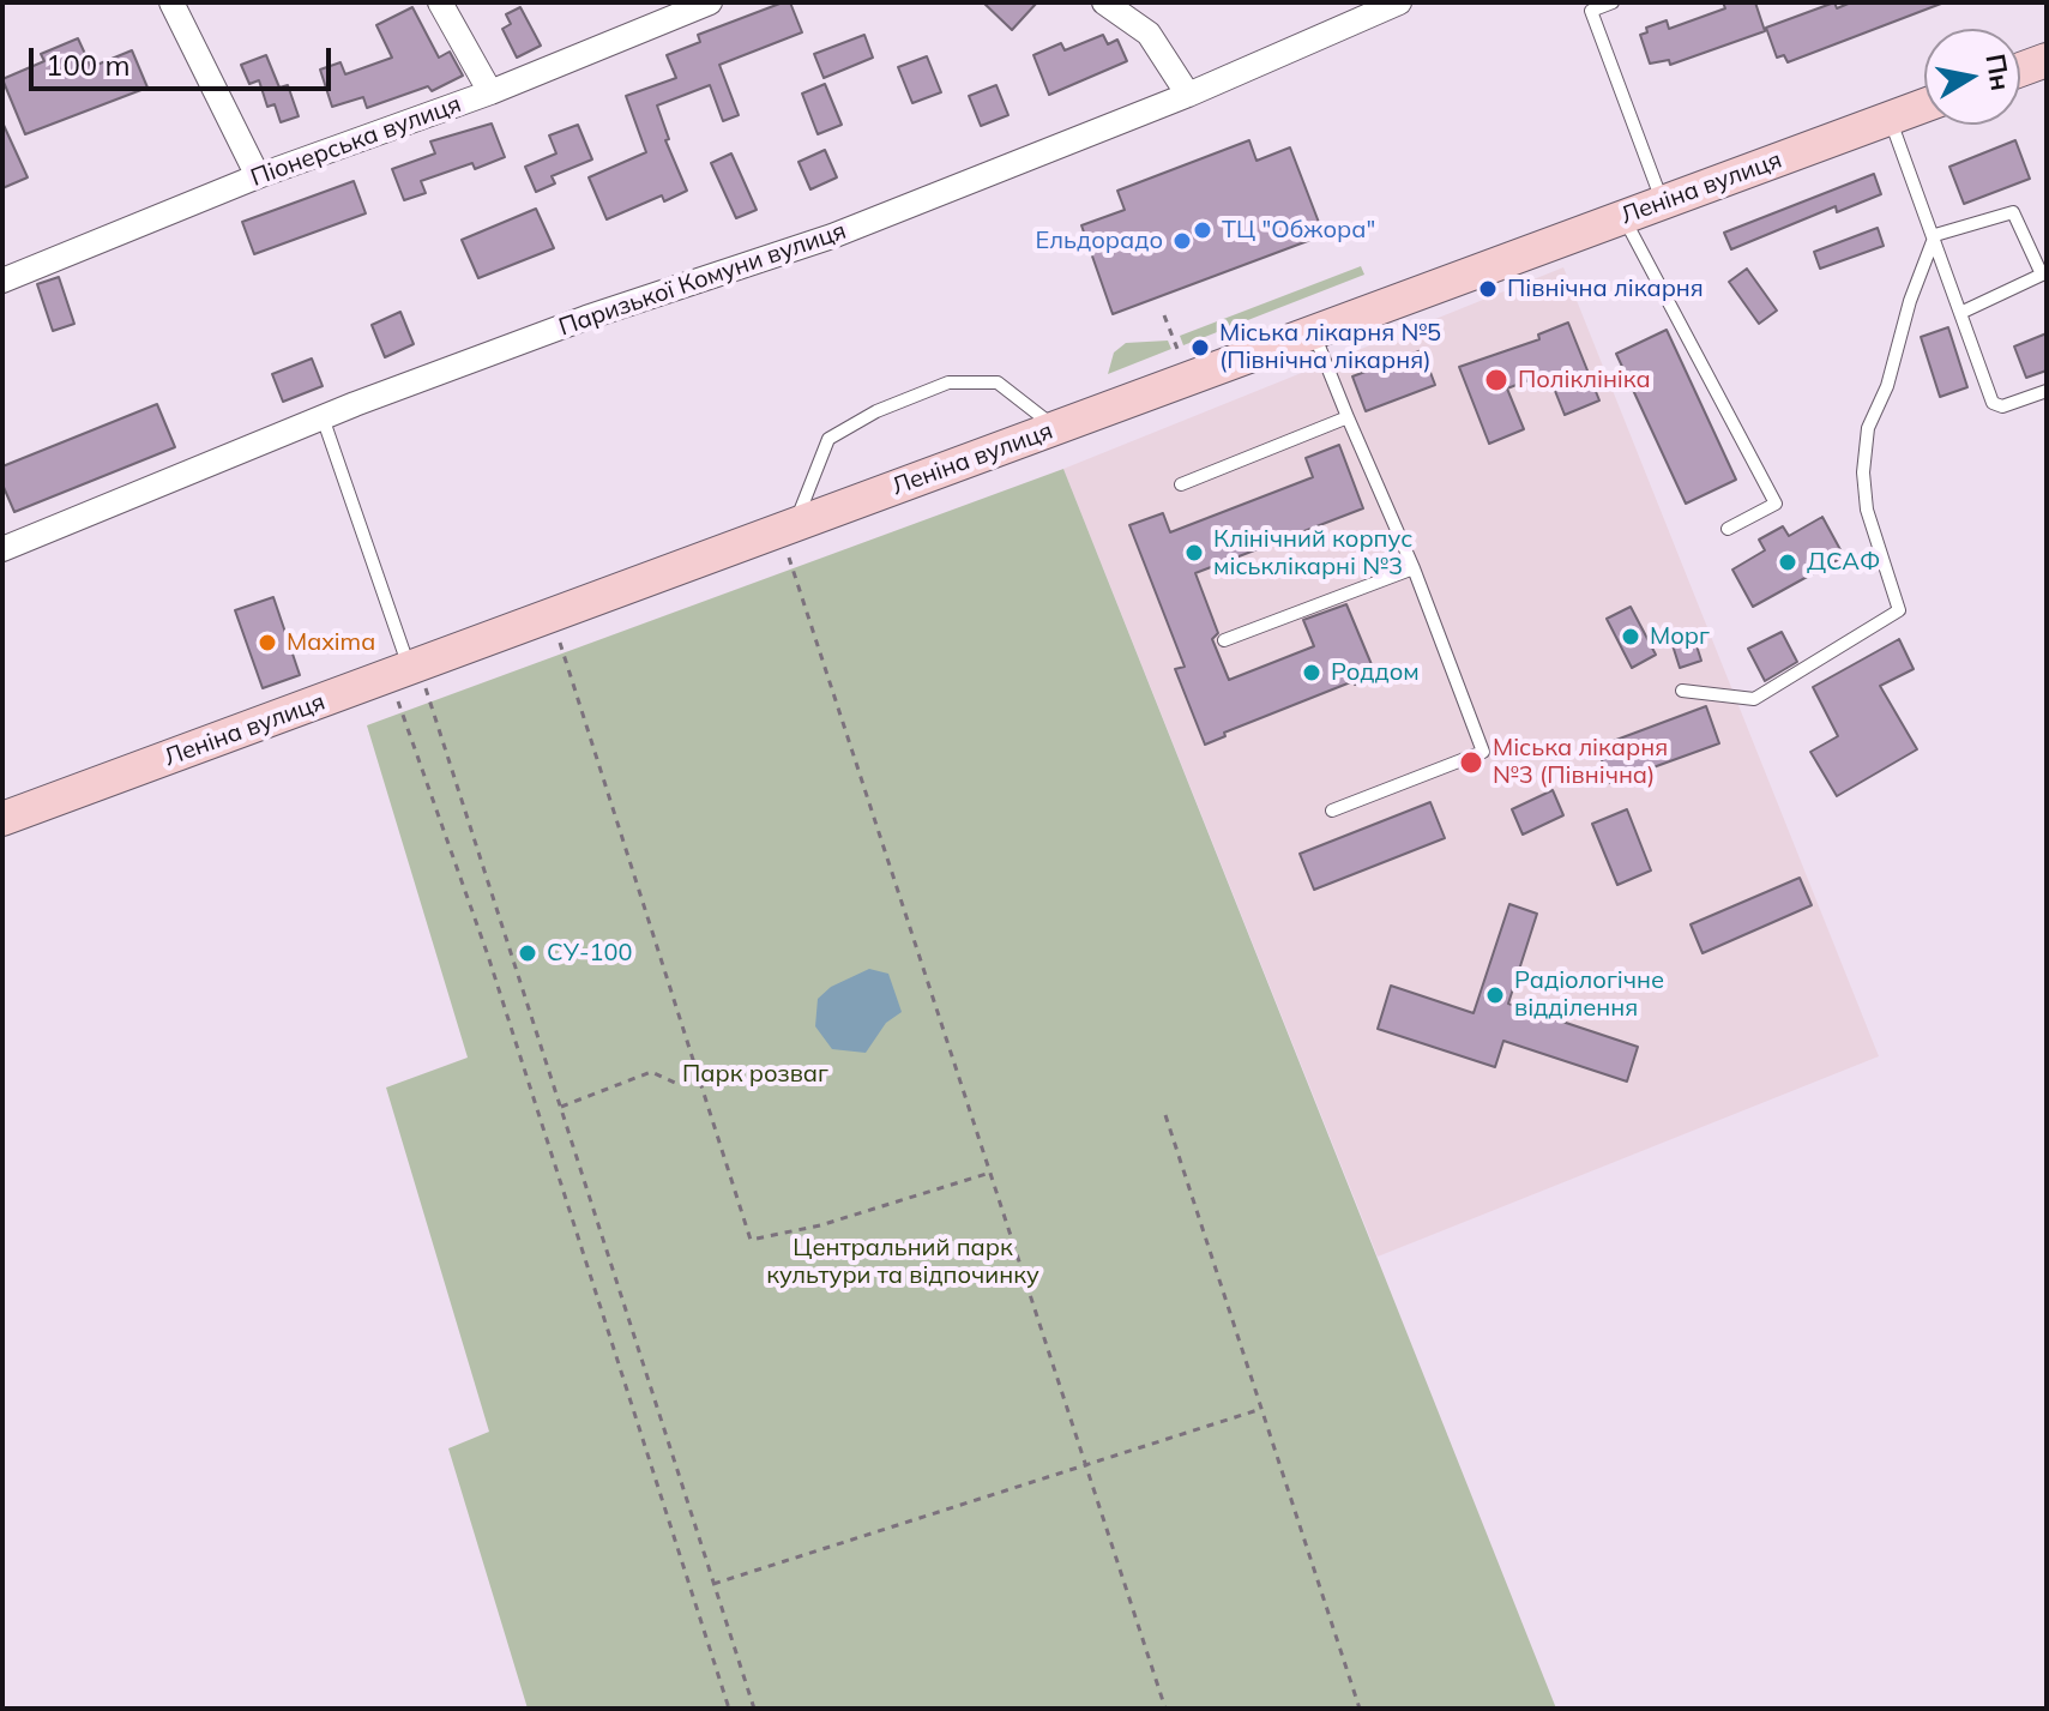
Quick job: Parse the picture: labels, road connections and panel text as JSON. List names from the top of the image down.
{
  "streets": {
    "main road": ["Леніна вулиця"],
    "street": ["Піонерська вулиця", "Паризької Комуни вулиця"]
  },
  "parks": ["Парк розваг", "Центральний парк культури та відпочинку"],
  "places": [
    "ТЦ \"Обжора\"",
    "Ельдорадо",
    "Північна лікарня",
    "Міська лікарня №5 (Північна лікарня)",
    "Поліклініка",
    "Клінічний корпус міськлікарні №3",
    "ДСАФ",
    "Морг",
    "Maxima",
    "Роддом",
    "Міська лікарня №3 (Північна)",
    "СУ-100",
    "Радіологічне відділення"
  ],
  "scale_bar": "100 m",
  "north": "right"
}
